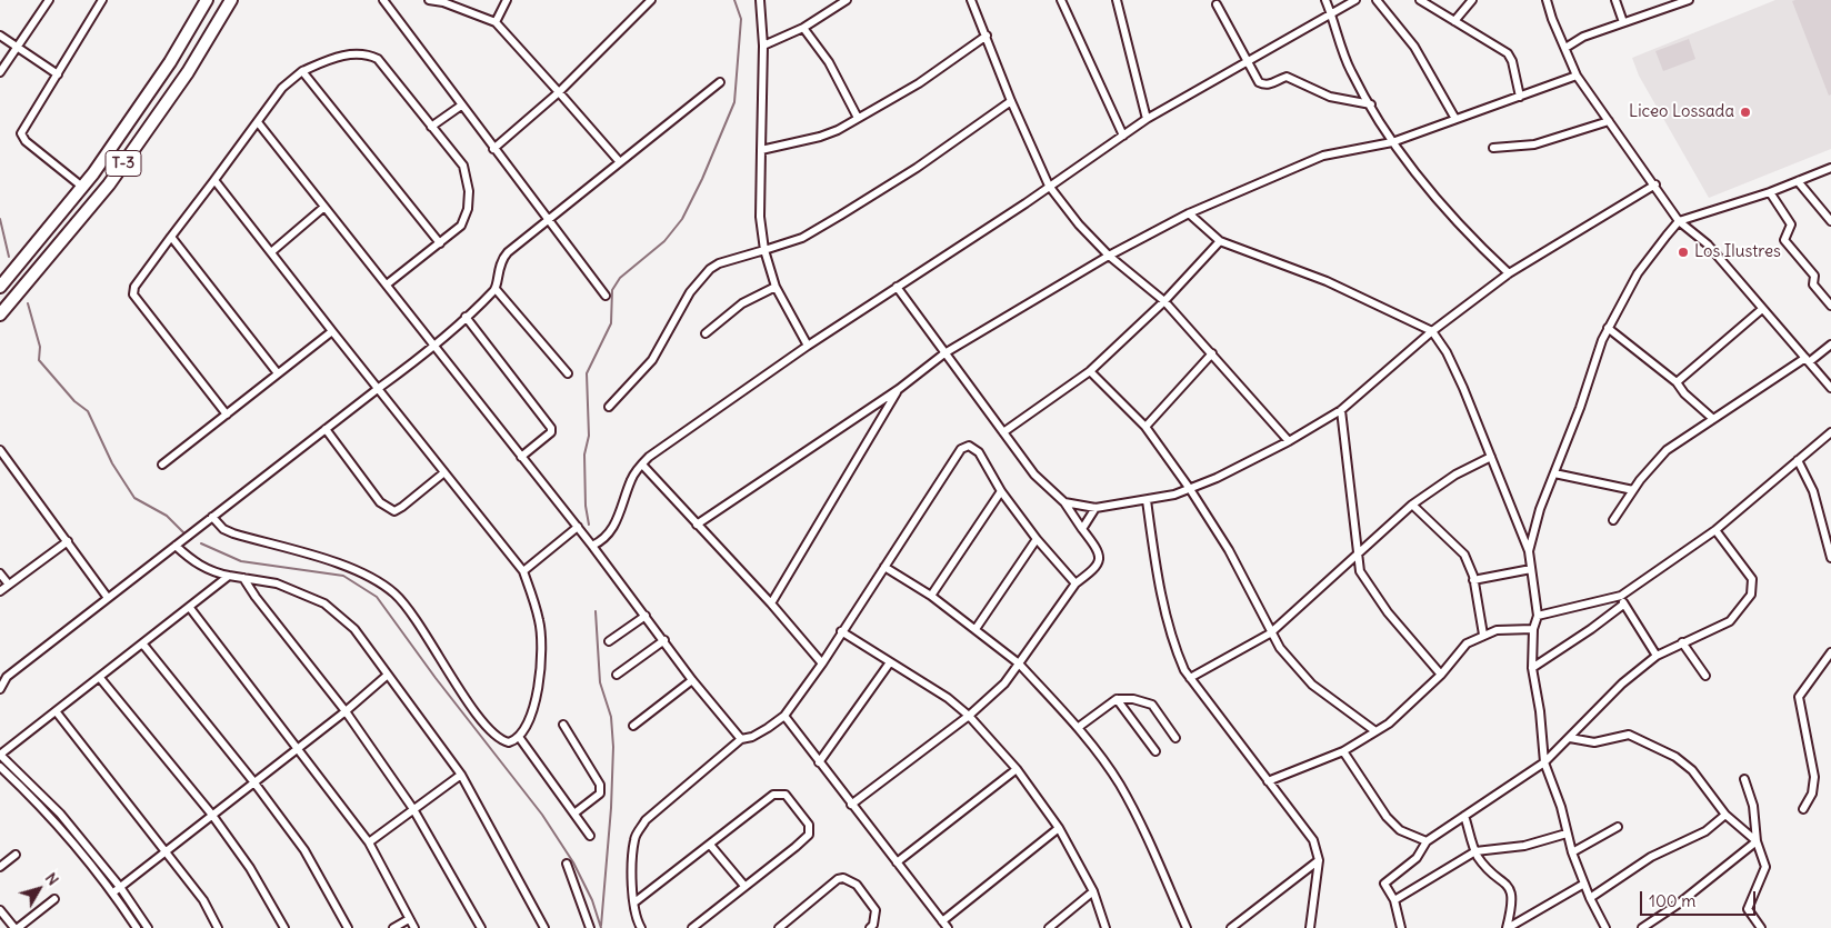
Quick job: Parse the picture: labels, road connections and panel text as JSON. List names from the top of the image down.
{
  "streets": {
    "main road": ["T-3"]
  },
  "places": ["Liceo Lossada", "Los Ilustres"],
  "scale_bar": "100 m",
  "north": "top right"
}
